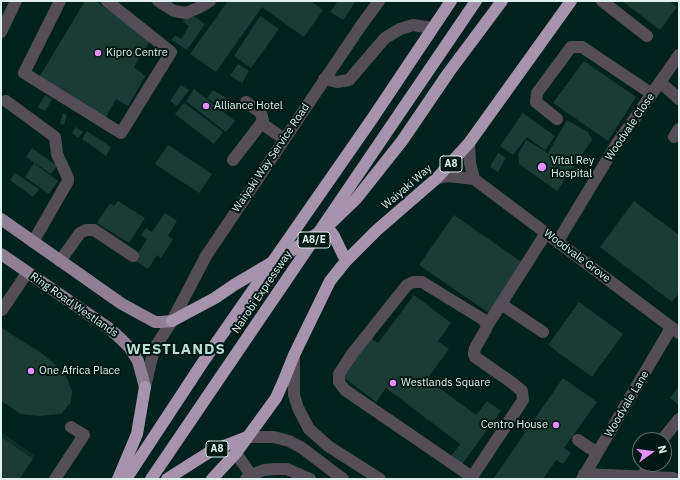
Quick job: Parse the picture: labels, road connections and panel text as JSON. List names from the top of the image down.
{
  "streets": {
    "highway": [
      "A8",
      "Waiyaki Way",
      "A8/E",
      "Nairobi Expressway"
    ],
    "main road": ["Ring Road Westlands"],
    "street": [
      "Woodvale Close",
      "Waiyaki Way Service Road",
      "Woodvale Grove",
      "Woodvale Lane"
    ]
  },
  "crossings": [
    ["Woodvale Close", "Woodvale Grove"],
    ["Waiyaki Way Service Road", "Ring Road Westlands"],
    ["A8", "Waiyaki Way"],
    ["Woodvale Grove", "Woodvale Lane"]
  ],
  "districts": ["WESTLANDS"],
  "places": [
    "Kipro Centre",
    "Alliance Hotel",
    "Vital Rey Hospital",
    "One Africa Place",
    "Westlands Square",
    "Centro House"
  ],
  "north": "right"
}
